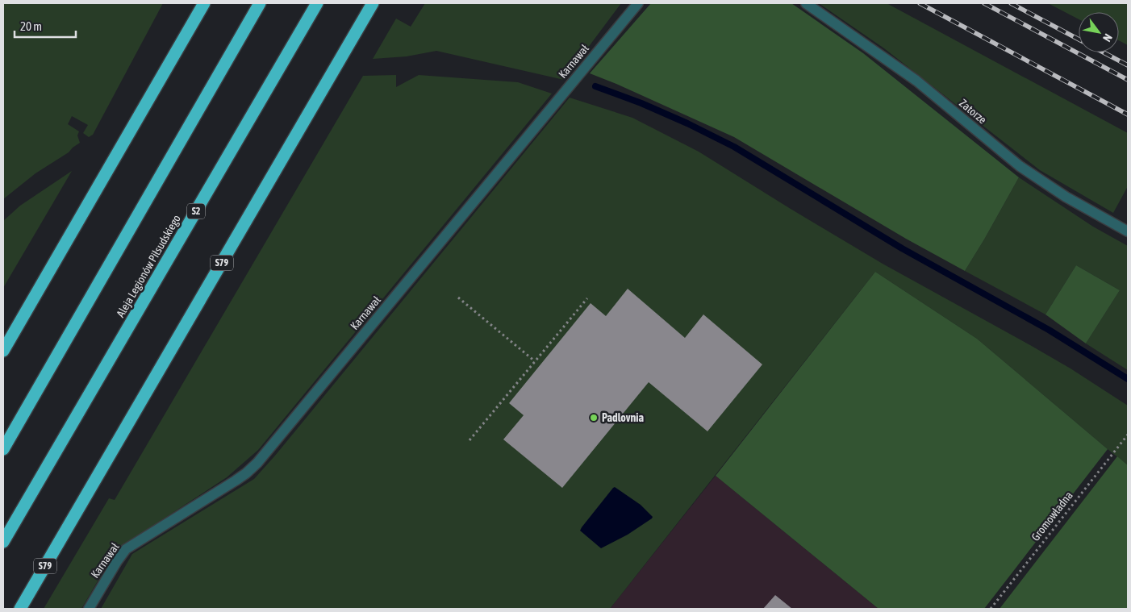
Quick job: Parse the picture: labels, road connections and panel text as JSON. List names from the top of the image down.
{
  "streets": {
    "highway": ["S2", "S79", "Aleja Legionów Piłsudskiego"],
    "street": ["Karnawał", "Zatorze"],
    "path": ["Gromowładna"]
  },
  "places": ["Padlovnia"],
  "scale_bar": "20 m",
  "north": "bottom right"
}
